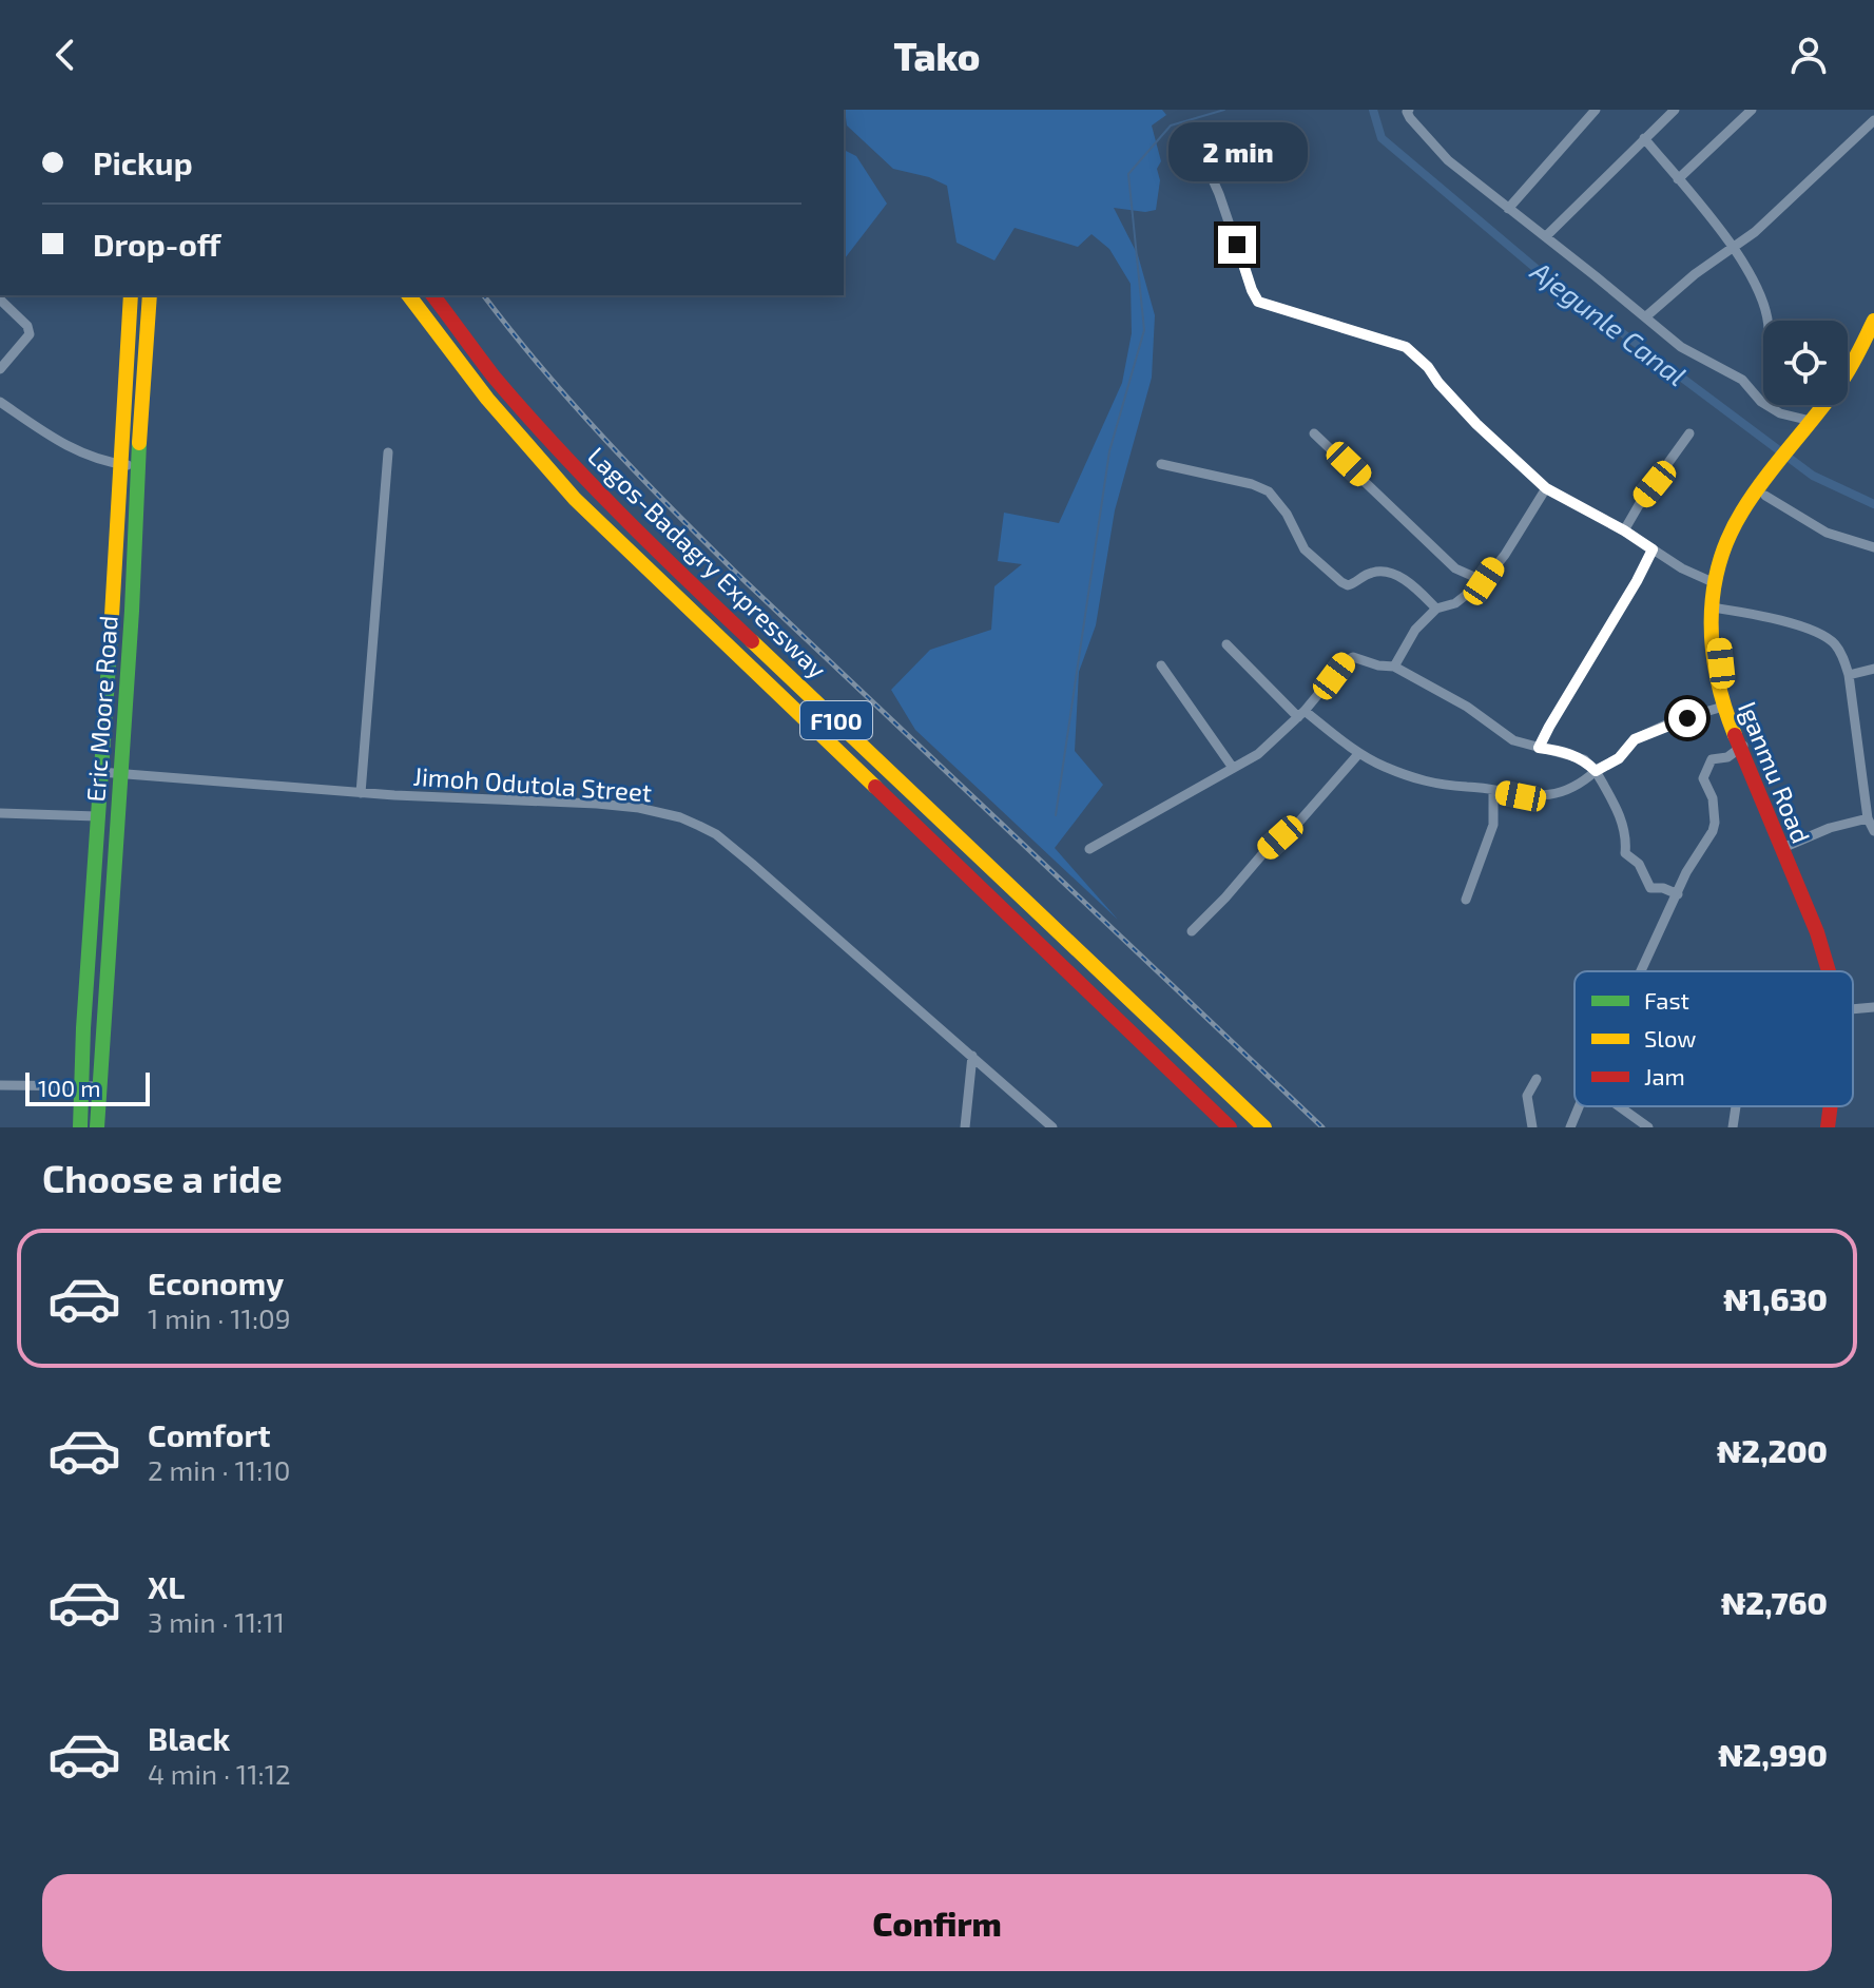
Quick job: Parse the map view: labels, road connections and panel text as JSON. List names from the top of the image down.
{
  "streets": {
    "main road": [
      "Lagos-Badagry Expressway",
      "Eric Moore Road",
      "F100",
      "Iganmu Road"
    ],
    "street": ["Jimoh Odutola Street"]
  },
  "crossings": [
    ["Eric Moore Road", "Jimoh Odutola Street"]
  ],
  "water": ["Ajegunle Canal"],
  "legend": ["Fast", "Slow", "Jam"],
  "scale_bar": "100 m",
  "page": {
    "header": "Tako",
    "banner": ["Pickup", "Drop-off"],
    "bubble": "2 min",
    "scale": "100 m",
    "heading": "Choose a ride",
    "list": [
      {
        "name": "Economy",
        "note": "1 min · 11:09",
        "value": "₦1,630"
      },
      {
        "name": "Comfort",
        "note": "2 min · 11:10",
        "value": "₦2,200"
      },
      {
        "name": "XL",
        "note": "3 min · 11:11",
        "value": "₦2,760"
      },
      {
        "name": "Black",
        "note": "4 min · 11:12",
        "value": "₦2,990"
      }
    ],
    "buttons": "Confirm"
  }
}
